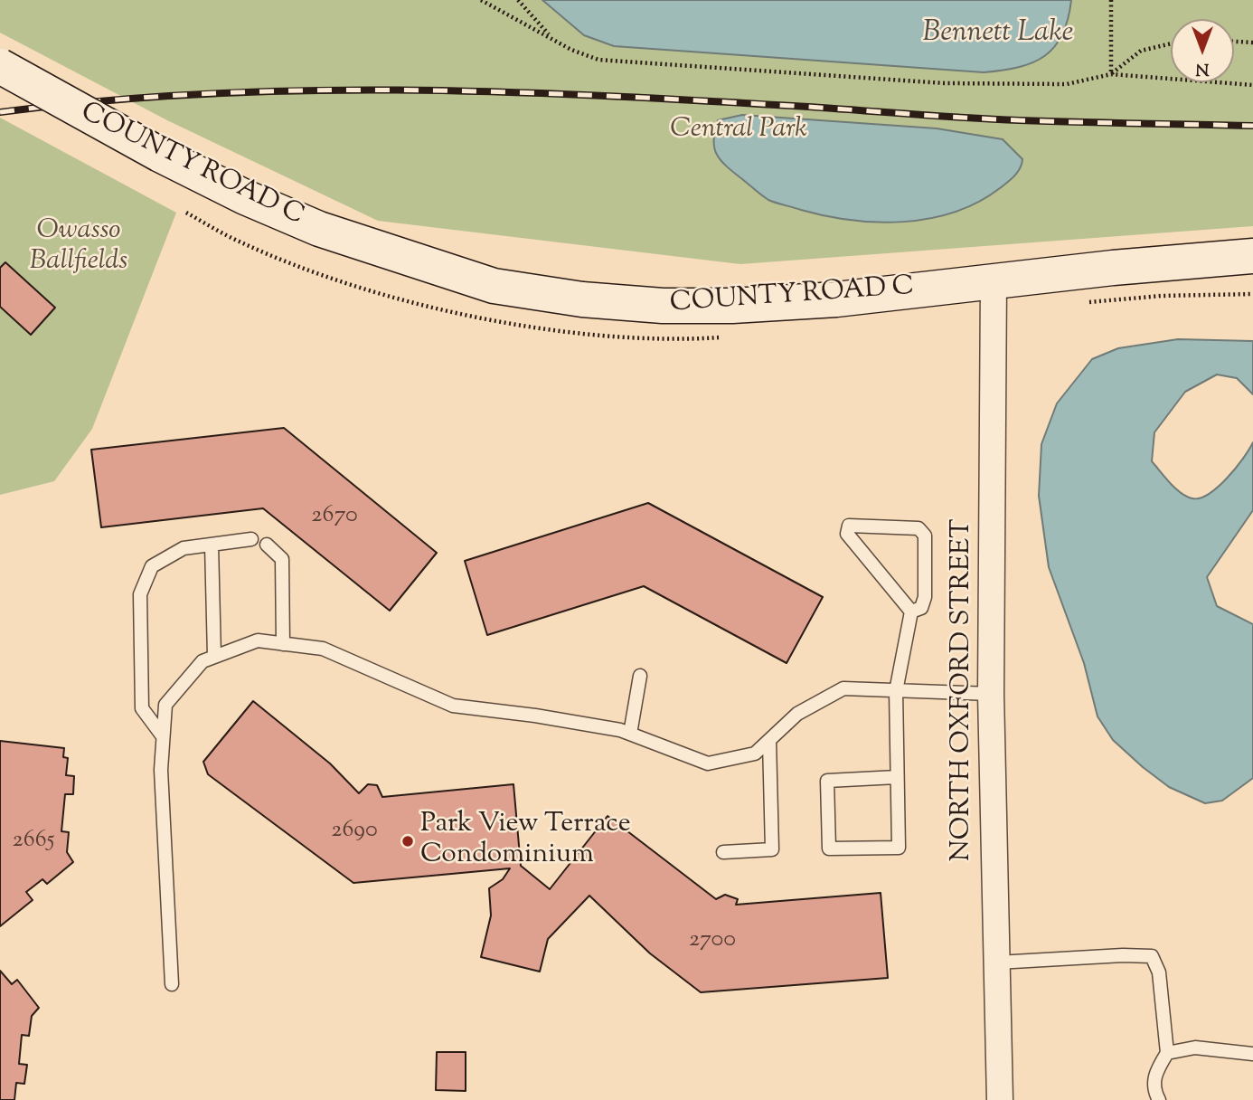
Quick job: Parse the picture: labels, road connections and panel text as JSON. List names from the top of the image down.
{
  "streets": {
    "main road": ["COUNTY ROAD C"],
    "street": ["NORTH OXFORD STREET"]
  },
  "crossings": [
    ["COUNTY ROAD C", "NORTH OXFORD STREET"]
  ],
  "water": ["Bennett Lake"],
  "parks": ["Central Park", "Owasso Ballfields"],
  "places": ["Park View Terrace Condominium"],
  "house_numbers": [
    "2670",
    "2690",
    "2665",
    "2700"
  ],
  "north": "bottom"
}
